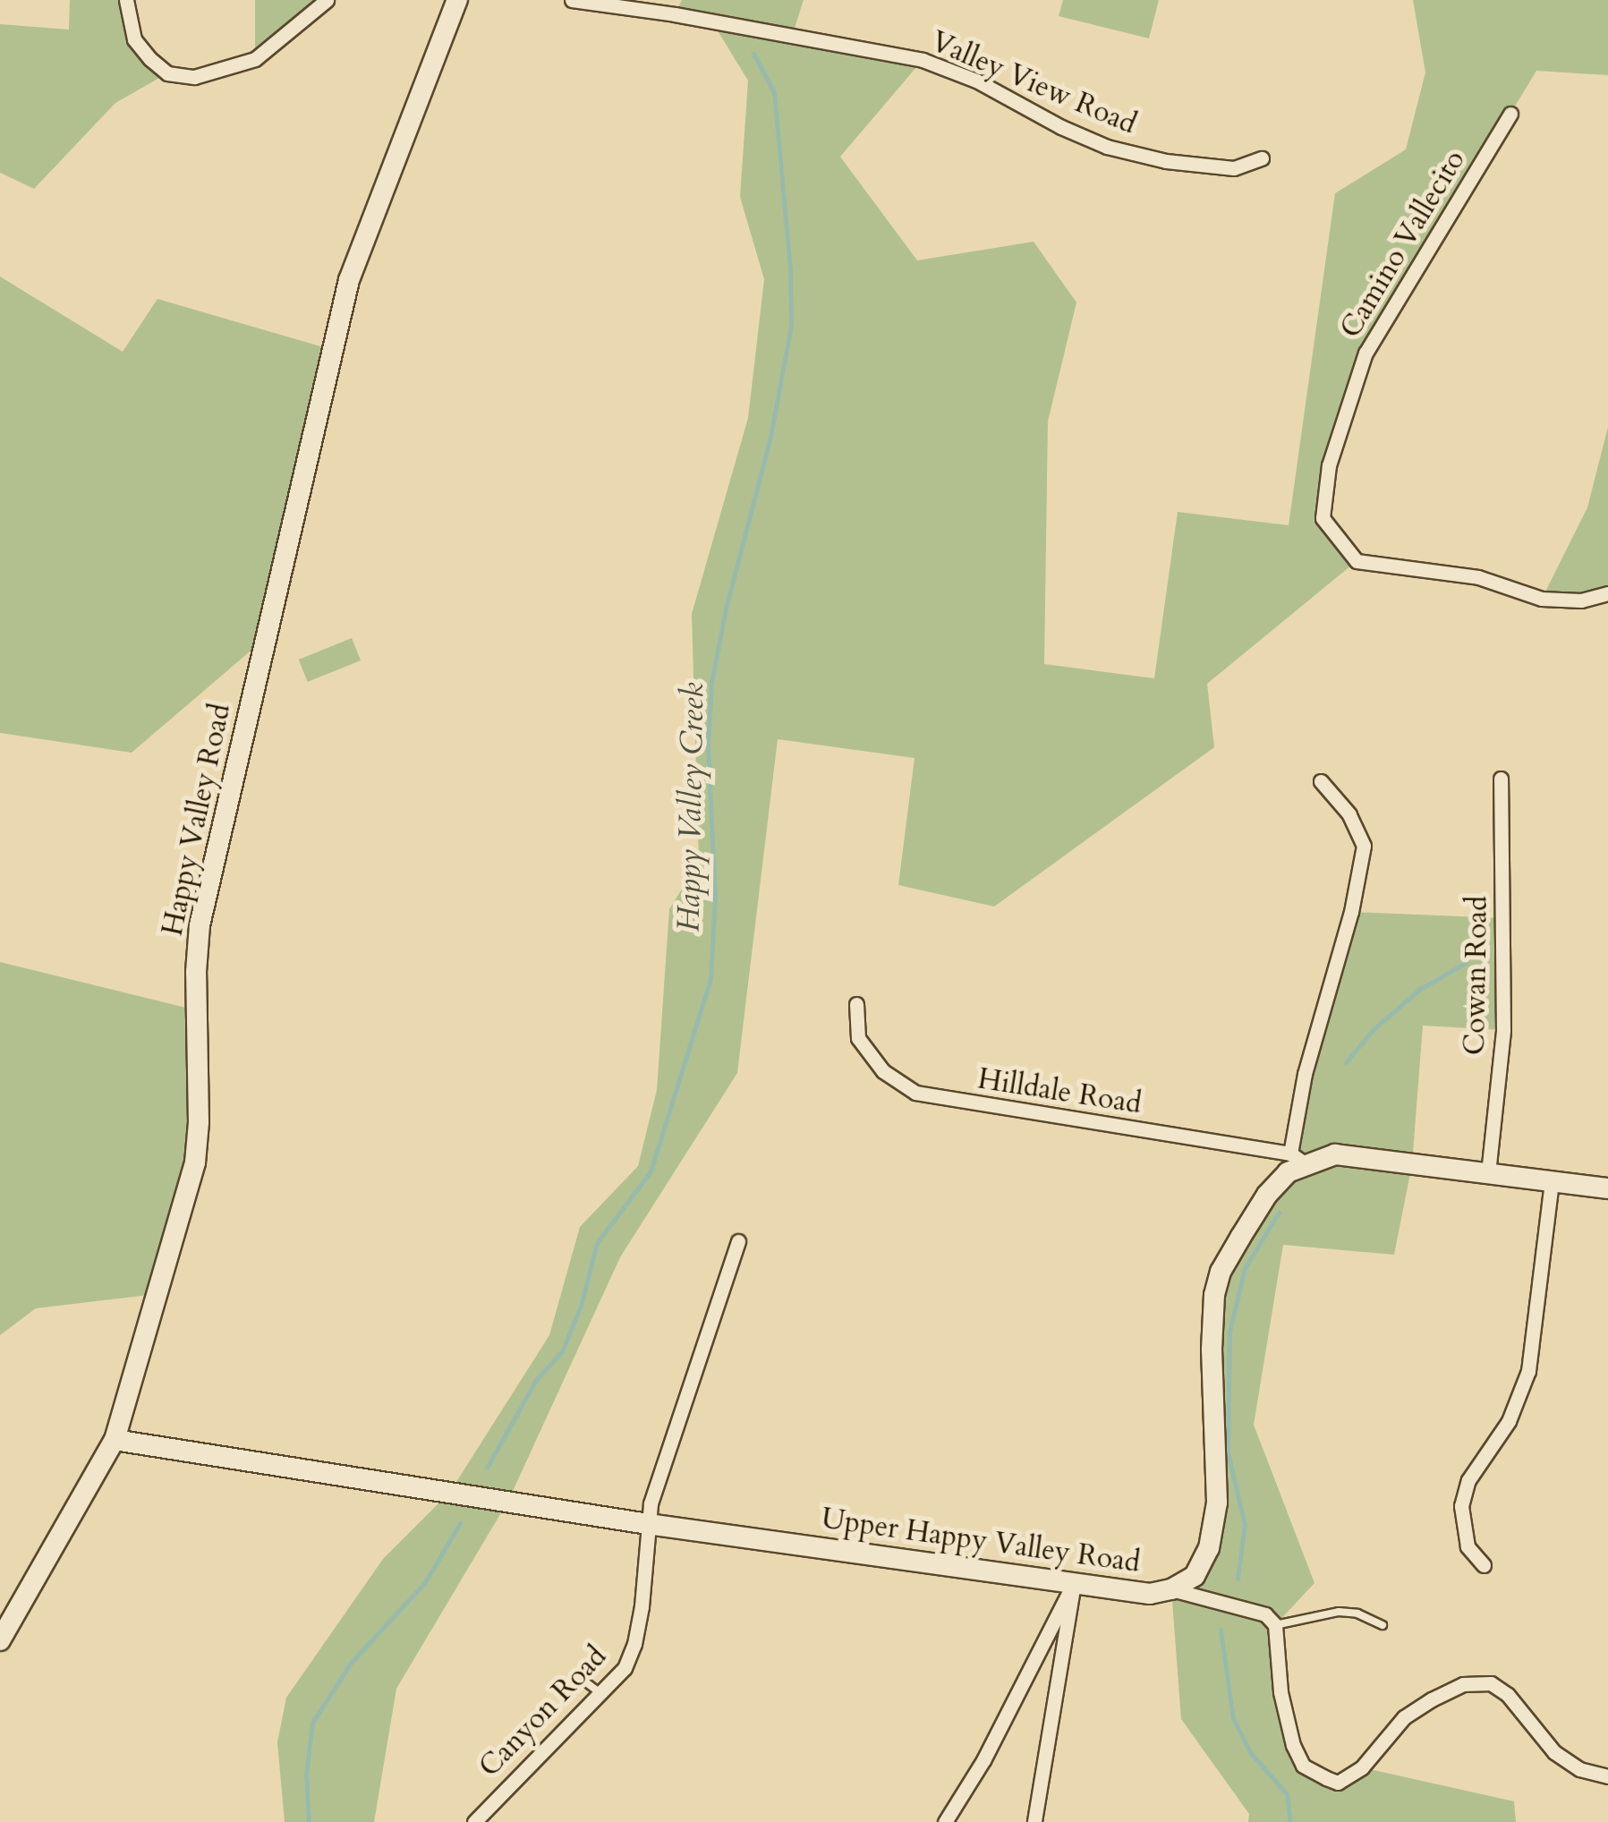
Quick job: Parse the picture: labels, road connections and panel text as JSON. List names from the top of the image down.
{
  "streets": {
    "street": [
      "Valley View Road",
      "Camino Vallecito",
      "Happy Valley Road",
      "Cowan Road",
      "Hilldale Road",
      "Upper Happy Valley Road",
      "Canyon Road"
    ]
  },
  "crossings": [
    ["Happy Valley Road", "Upper Happy Valley Road"],
    ["Cowan Road", "Upper Happy Valley Road"],
    ["Hilldale Road", "Upper Happy Valley Road"],
    ["Upper Happy Valley Road", "Canyon Road"]
  ],
  "water": ["Happy Valley Creek"]
}
